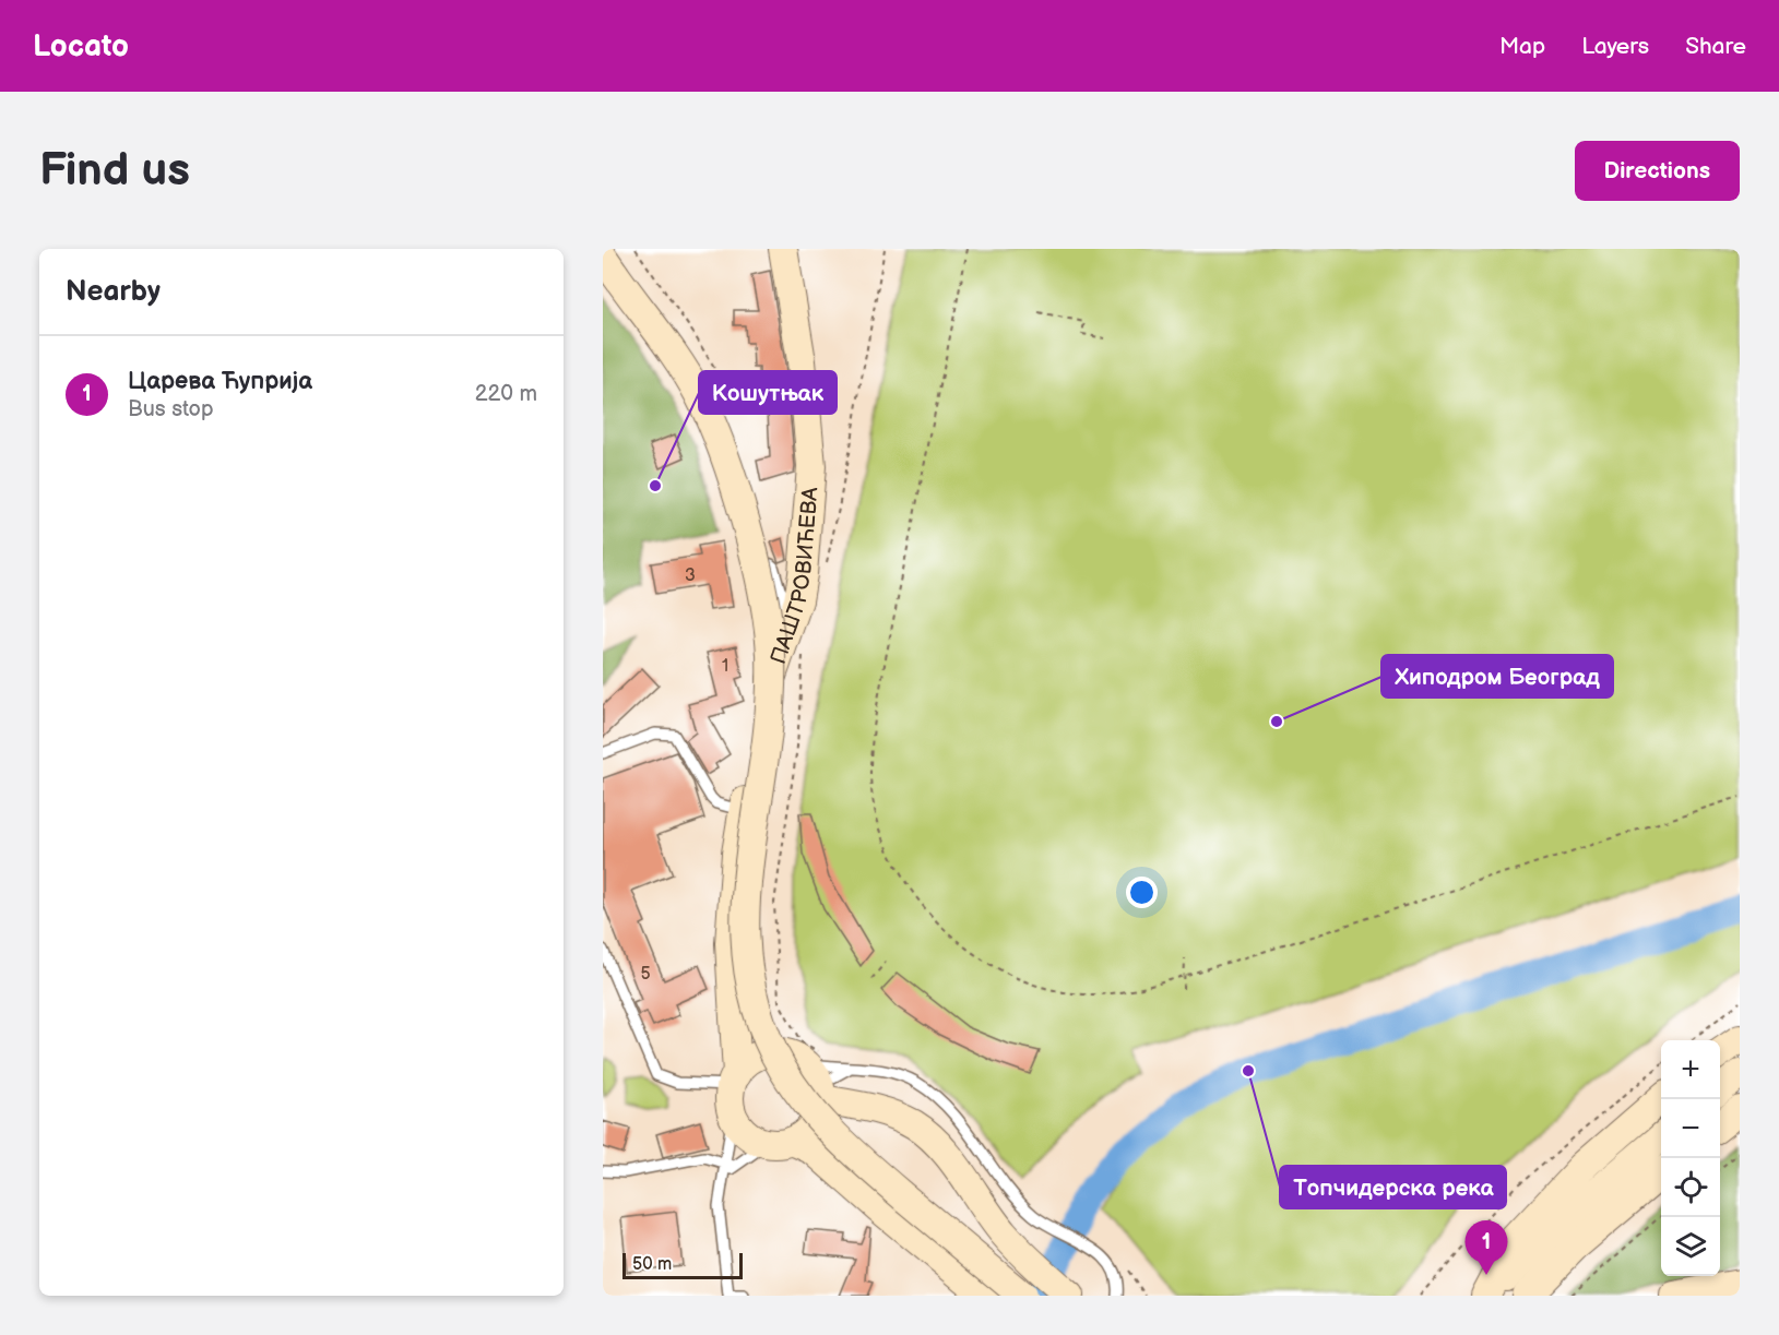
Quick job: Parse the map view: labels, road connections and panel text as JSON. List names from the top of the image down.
{
  "streets": {
    "main road": ["ПАШТРОВИЋЕВА"]
  },
  "places": ["Кошутњак", "Хиподром Београд", "Топчидерска река"],
  "house_numbers": ["3", "1", "5"],
  "scale_bar": "50 m",
  "page": {
    "header": "Locato",
    "nav": ["Map", "Layers", "Share"],
    "buttons": "Directions",
    "title": "Find us",
    "heading": "Nearby",
    "list": [
      {
        "mark": "1",
        "name": "Царева Ћуприја",
        "note": "Bus stop",
        "value": "220 m"
      }
    ],
    "map_buttons": ["+", "−"],
    "pins": "1",
    "scale": "50 m"
  }
}
